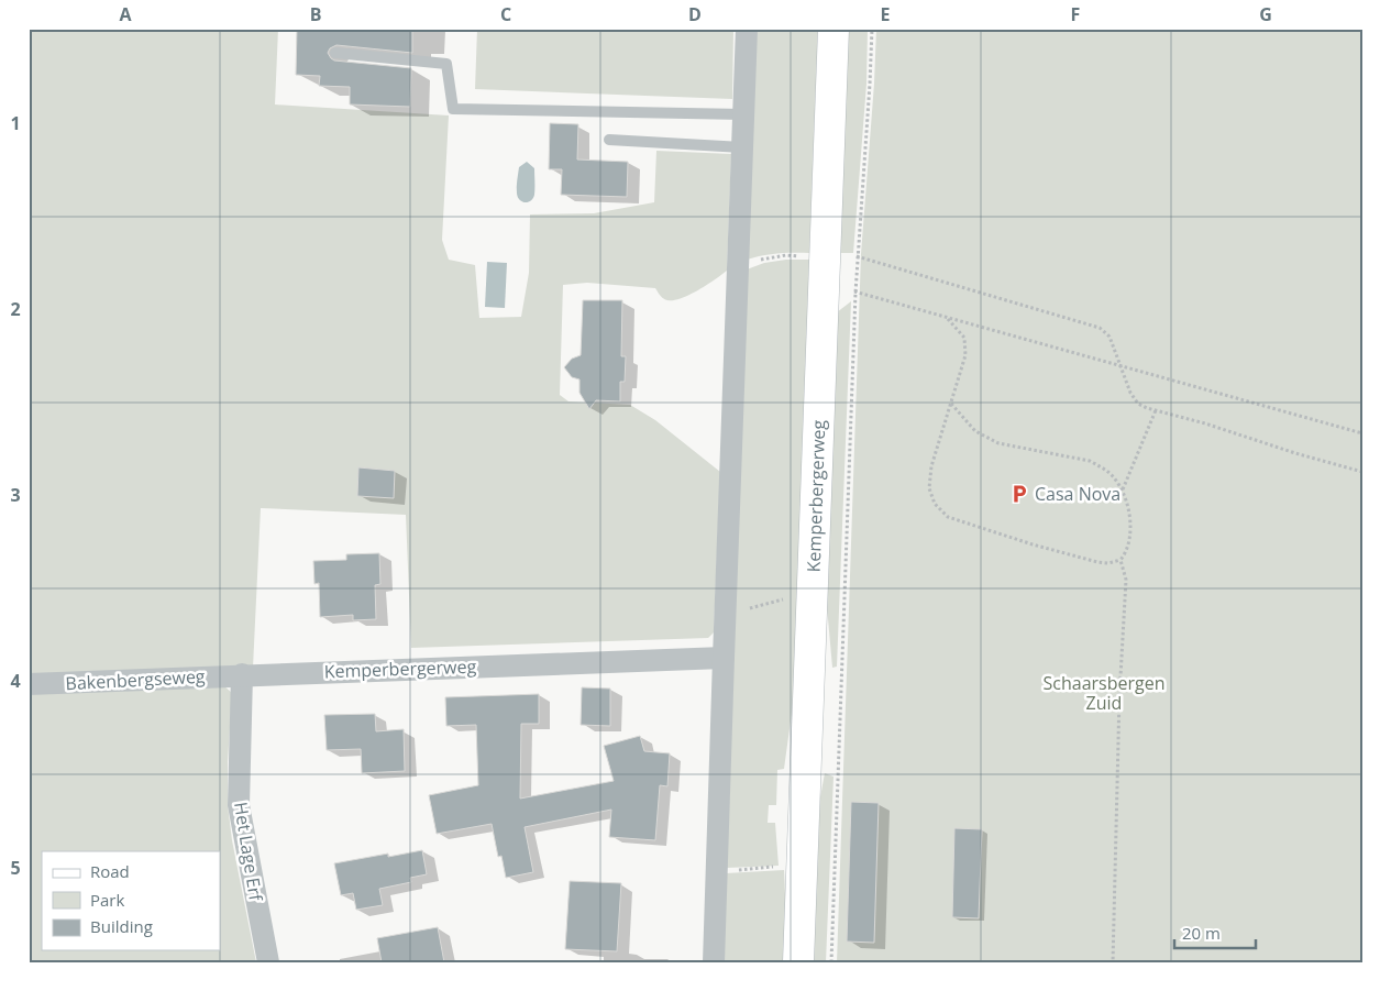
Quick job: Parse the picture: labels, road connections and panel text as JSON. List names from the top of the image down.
{
  "streets": {
    "main road": ["Kemperbergerweg"],
    "street": ["Bakenbergseweg", "Het Lage Erf"]
  },
  "crossings": [
    ["Kemperbergerweg", "Bakenbergseweg"],
    ["Kemperbergerweg", "Het Lage Erf"],
    ["Bakenbergseweg", "Het Lage Erf"]
  ],
  "parks": ["Schaarsbergen Zuid"],
  "places": {
    "parking": ["Casa Nova"]
  },
  "legend": ["Road", "Park", "Building"],
  "scale_bar": "20 m",
  "grid": {
    "columns": [
      "A",
      "B",
      "C",
      "D",
      "E",
      "F",
      "G"
    ],
    "rows": [
      "1",
      "2",
      "3",
      "4",
      "5"
    ]
  }
}
